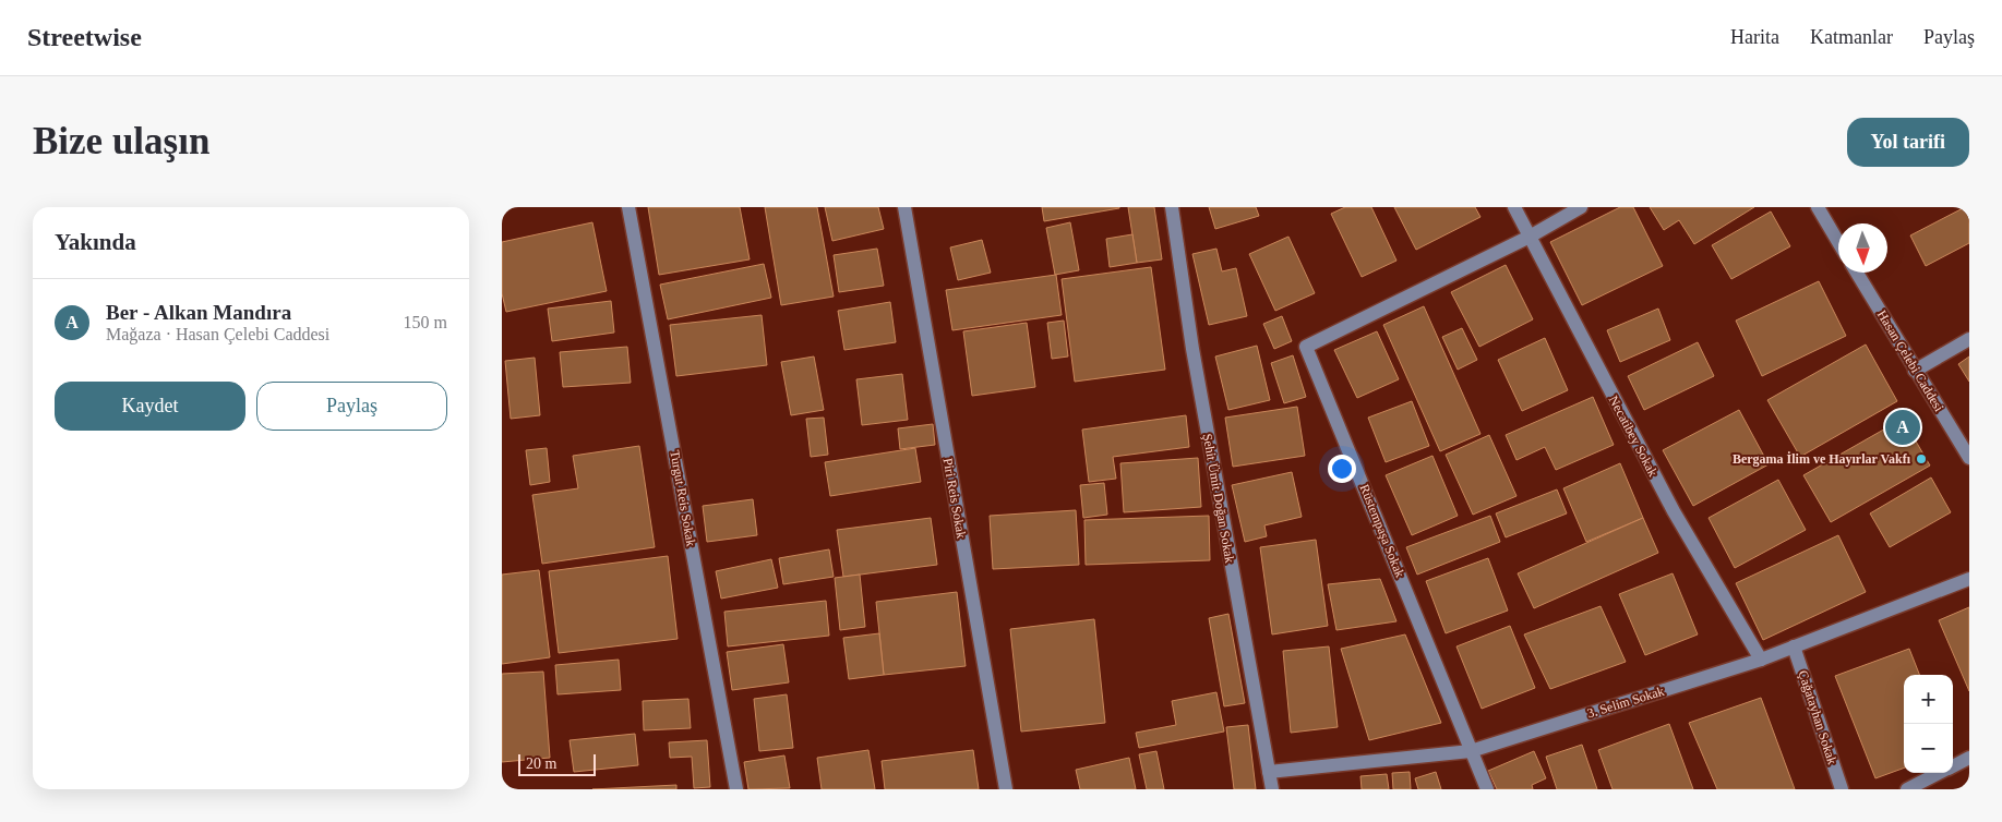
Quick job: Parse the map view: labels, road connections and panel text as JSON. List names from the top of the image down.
{
  "streets": {
    "street": [
      "Hasan Çelebi Caddesi",
      "Necatibey Sokak",
      "Turgut Reis Sokak",
      "Piri Reis Sokak",
      "Şehit Ümit Doğan Sokak",
      "Rüstempaşa Sokak",
      "3. Selim Sokak",
      "Çağatayhan Sokak"
    ]
  },
  "crossings": [
    ["Necatibey Sokak", "Rüstempaşa Sokak"],
    ["Necatibey Sokak", "3. Selim Sokak"],
    ["Şehit Ümit Doğan Sokak", "3. Selim Sokak"],
    ["Rüstempaşa Sokak", "3. Selim Sokak"],
    ["3. Selim Sokak", "Çağatayhan Sokak"]
  ],
  "places": ["Bergama İlim ve Hayırlar Vakfı"],
  "scale_bar": "20 m",
  "north": "bottom",
  "page": {
    "header": "Streetwise",
    "nav": ["Harita", "Katmanlar", "Paylaş"],
    "buttons": [
      "Yol tarifi",
      ["Kaydet", "Paylaş"]
    ],
    "title": "Bize ulaşın",
    "heading": "Yakında",
    "list": [
      {
        "mark": "A",
        "name": "Ber - Alkan Mandıra",
        "note": "Mağaza · Hasan Çelebi Caddesi",
        "value": "150 m"
      }
    ],
    "pins": "A",
    "map_buttons": ["+", "−"],
    "scale": "20 m"
  }
}
